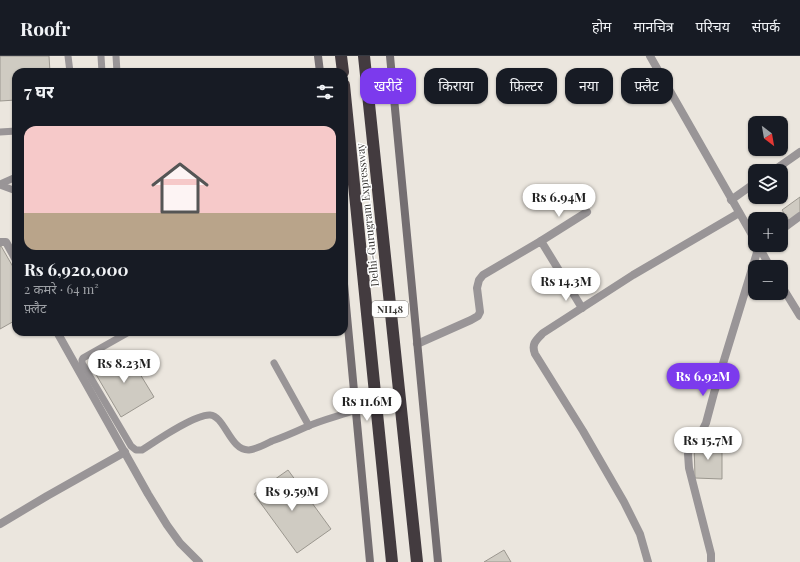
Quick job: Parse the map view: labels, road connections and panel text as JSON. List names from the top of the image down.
{
  "streets": {
    "highway": ["Delhi-Gurugram Expressway", "NH48"]
  },
  "north": "bottom right",
  "page": {
    "header": "Roofr",
    "nav": [
      "होम",
      "मानचित्र",
      "परिचय",
      "संपर्क"
    ],
    "chip": [
      "खरीदें",
      "किराया",
      "फ़िल्टर",
      "नया",
      "फ़्लैट"
    ],
    "heading": "7 घर",
    "map_buttons": ["+", "−"],
    "list": [
      {
        "name": "Rs 6,920,000",
        "note": "2 कमरे · 64 m² · फ़्लैट"
      }
    ],
    "price": [
      "Rs 6.94M",
      "Rs 14.3M",
      "Rs 8.23M",
      "Rs 6.92M",
      "Rs 11.6M",
      "Rs 15.7M",
      "Rs 9.59M"
    ]
  }
}
